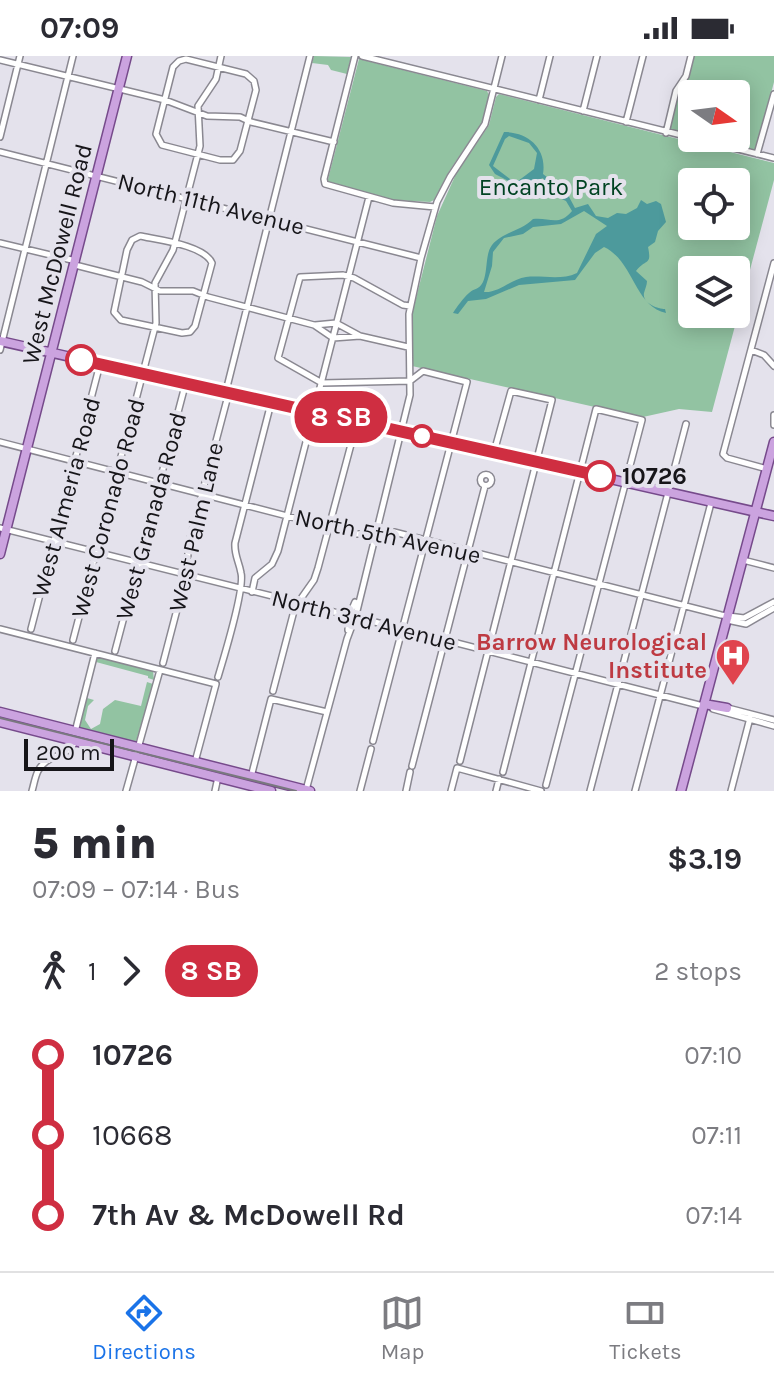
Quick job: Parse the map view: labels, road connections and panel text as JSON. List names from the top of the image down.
{
  "streets": {
    "main road": ["West McDowell Road"],
    "street": [
      "North 11th Avenue",
      "West Almeria Road",
      "West Coronado Road",
      "West Granada Road",
      "West Palm Lane",
      "North 5th Avenue",
      "North 3rd Avenue"
    ]
  },
  "crossings": [
    ["North 11th Avenue", "West McDowell Road"],
    ["North 11th Avenue", "West Coronado Road"],
    ["North 11th Avenue", "West Palm Lane"],
    ["West McDowell Road", "North 5th Avenue"],
    ["West McDowell Road", "North 3rd Avenue"],
    ["West Almeria Road", "North 5th Avenue"],
    ["West Almeria Road", "North 3rd Avenue"],
    ["West Coronado Road", "North 5th Avenue"],
    ["West Coronado Road", "North 3rd Avenue"],
    ["West Granada Road", "North 5th Avenue"],
    ["West Granada Road", "North 3rd Avenue"],
    ["West Palm Lane", "North 5th Avenue"],
    ["West Palm Lane", "North 3rd Avenue"]
  ],
  "parks": ["Encanto Park"],
  "places": {
    "other": ["10726"],
    "hospital": ["Barrow Neurological Institute"]
  },
  "scale_bar": "200 m",
  "north": "right",
  "page": {
    "status": "07:09",
    "on_map": "8 SB",
    "scale": "200 m",
    "heading": ["5 min", "07:09 – 07:14 · Bus", "$3.19"],
    "legs": ["1", "8 SB", "2 stops"],
    "list": [
      {
        "name": "10726",
        "value": "07:10"
      },
      {
        "name": "10668",
        "value": "07:11"
      },
      {
        "name": "7th Av & McDowell Rd",
        "value": "07:14"
      }
    ],
    "tabs": ["Directions", "Map", "Tickets"]
  }
}
